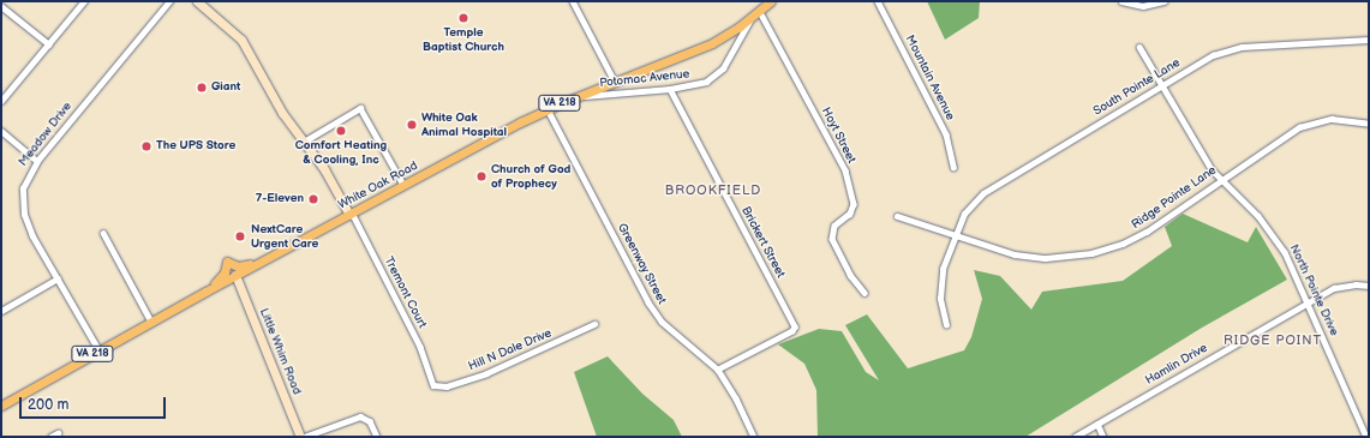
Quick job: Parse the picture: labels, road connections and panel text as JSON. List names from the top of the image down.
{
  "streets": {
    "main road": ["VA 218", "White Oak Road"],
    "street": [
      "Mountain Avenue",
      "Potomac Avenue",
      "South Pointe Lane",
      "Meadow Drive",
      "Hoyt Street",
      "Ridge Pointe Lane",
      "Brickert Street",
      "Greenway Street",
      "North Pointe Drive",
      "Tremont Court",
      "Hill N Dale Drive",
      "Little Whim Road",
      "Hamlin Drive"
    ]
  },
  "crossings": [
    ["Potomac Avenue", "White Oak Road"],
    ["Potomac Avenue", "Brickert Street"],
    ["South Pointe Lane", "Ridge Pointe Lane"],
    ["South Pointe Lane", "North Pointe Drive"],
    ["Meadow Drive", "White Oak Road"],
    ["Hoyt Street", "White Oak Road"],
    ["White Oak Road", "Greenway Street"],
    ["White Oak Road", "Tremont Court"],
    ["White Oak Road", "Little Whim Road"],
    ["Ridge Pointe Lane", "North Pointe Drive"],
    ["Brickert Street", "Greenway Street"],
    ["North Pointe Drive", "Hamlin Drive"],
    ["Tremont Court", "Hill N Dale Drive"]
  ],
  "districts": ["BROOKFIELD", "RIDGE POINT"],
  "places": [
    "Temple Baptist Church",
    "Giant",
    "White Oak Animal Hospital",
    "Comfort Heating & Cooling, Inc",
    "The UPS Store",
    "Church of God of Prophecy",
    "7-Eleven",
    "NextCare Urgent Care"
  ],
  "scale_bar": "200 m"
}
